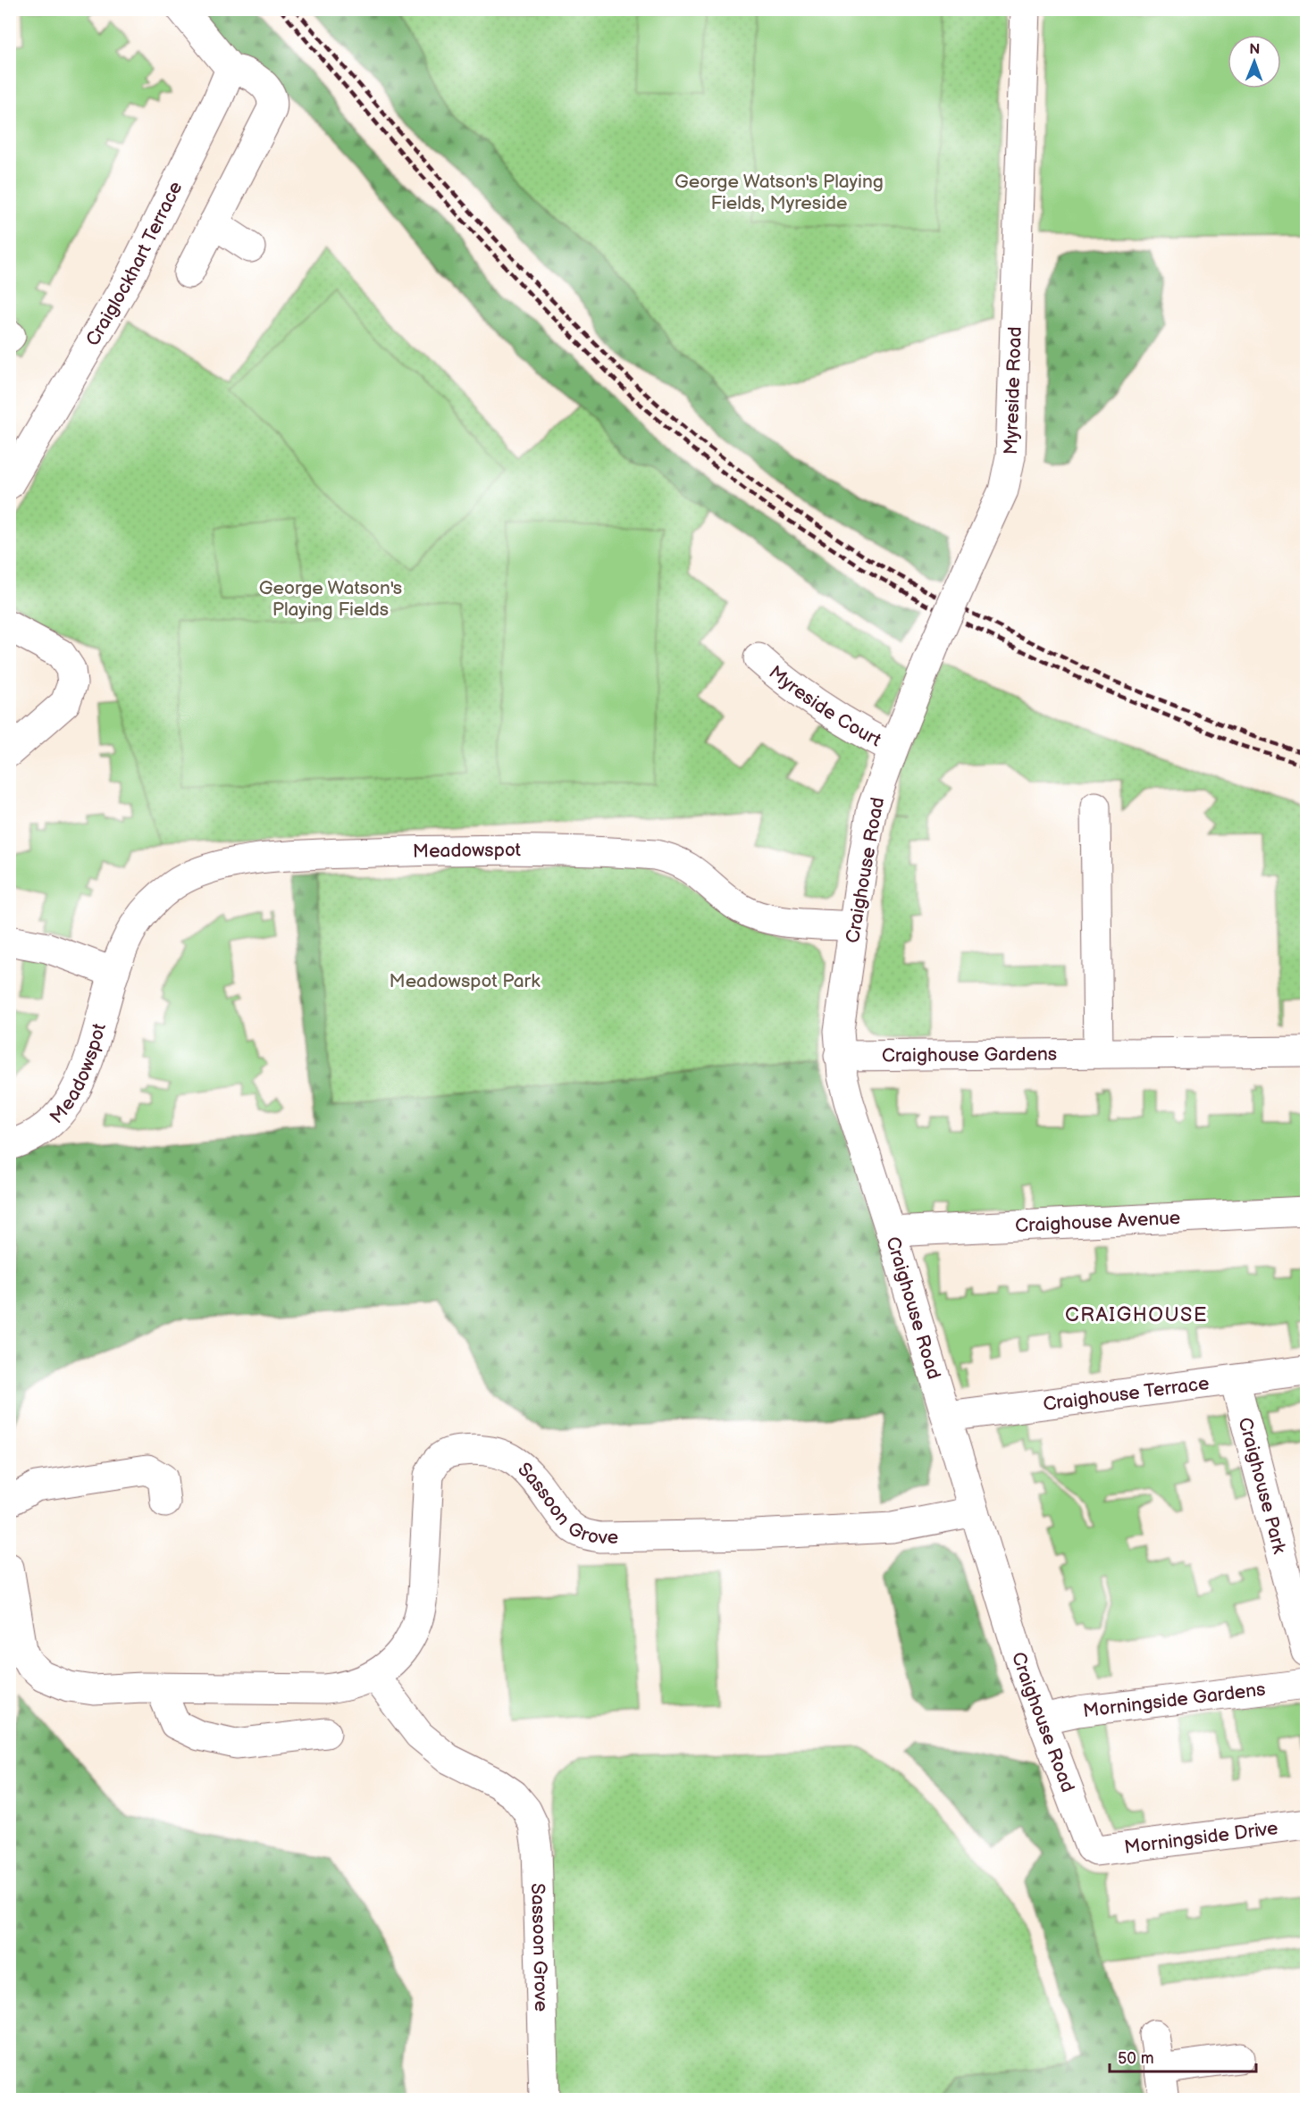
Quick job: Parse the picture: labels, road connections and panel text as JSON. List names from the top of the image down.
{
  "streets": {
    "street": [
      "Craiglockhart Terrace",
      "Myreside Road",
      "Myreside Court",
      "Meadowspot",
      "Craighouse Road",
      "Craighouse Gardens",
      "Craighouse Avenue",
      "Craighouse Terrace",
      "Craighouse Park",
      "Sassoon Grove",
      "Morningside Gardens",
      "Morningside Drive"
    ]
  },
  "crossings": [
    ["Myreside Road", "Myreside Court"],
    ["Myreside Road", "Craighouse Road"],
    ["Myreside Court", "Craighouse Road"],
    ["Meadowspot", "Craighouse Road"],
    ["Craighouse Road", "Craighouse Gardens"],
    ["Craighouse Road", "Craighouse Avenue"],
    ["Craighouse Road", "Craighouse Terrace"],
    ["Craighouse Road", "Sassoon Grove"],
    ["Craighouse Road", "Morningside Gardens"],
    ["Craighouse Road", "Morningside Drive"],
    ["Craighouse Terrace", "Craighouse Park"]
  ],
  "districts": ["CRAIGHOUSE"],
  "parks": ["George Watson's Playing Fields, Myreside", "George Watson's Playing Fields", "Meadowspot Park"],
  "scale_bar": "50 m",
  "north": "top"
}
